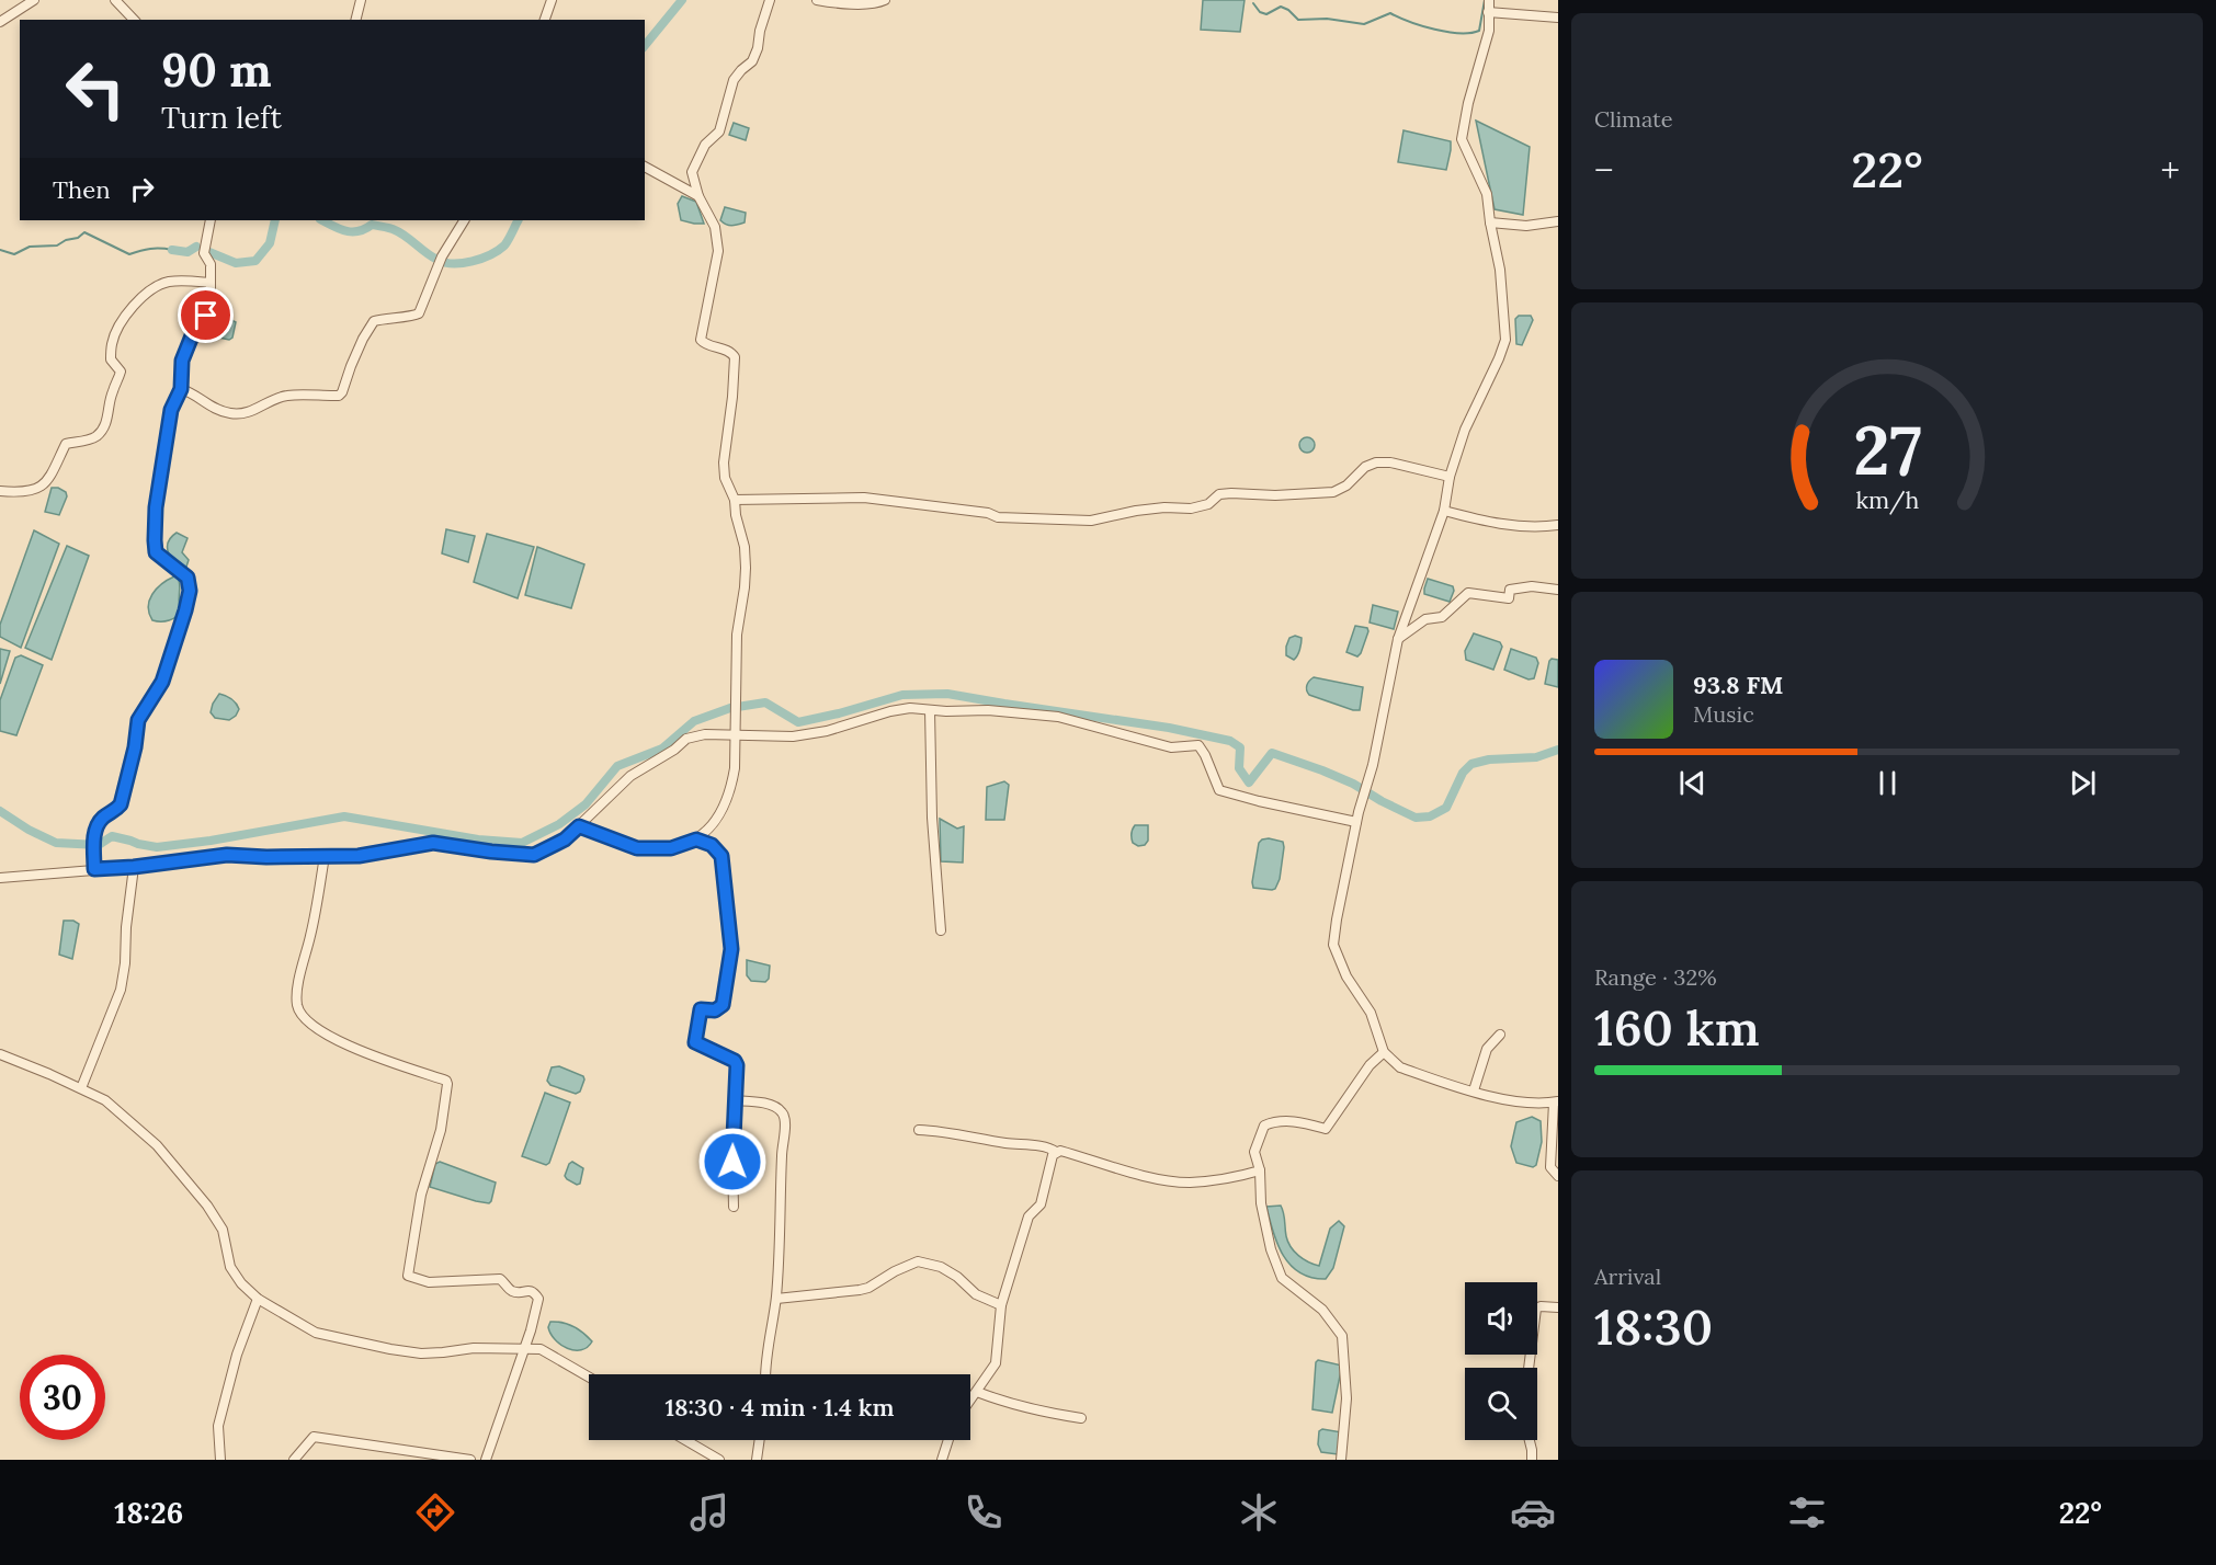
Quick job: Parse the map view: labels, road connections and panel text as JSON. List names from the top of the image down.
{
  "page": {
    "tile": [
      "Climate",
      ["Range · 32%", "160 km"],
      ["Arrival", "18:30"]
    ],
    "turn": ["90 m", "Turn left"],
    "heat": ["−", "22°", "+"],
    "then": "Then",
    "song": ["93.8 FM", "Music"],
    "limit": "30",
    "trip": "18:30 · 4 min · 1.4 km",
    "tabs": ["18:26", "22°"],
    "gauge": ["27", "km/h"]
  }
}
